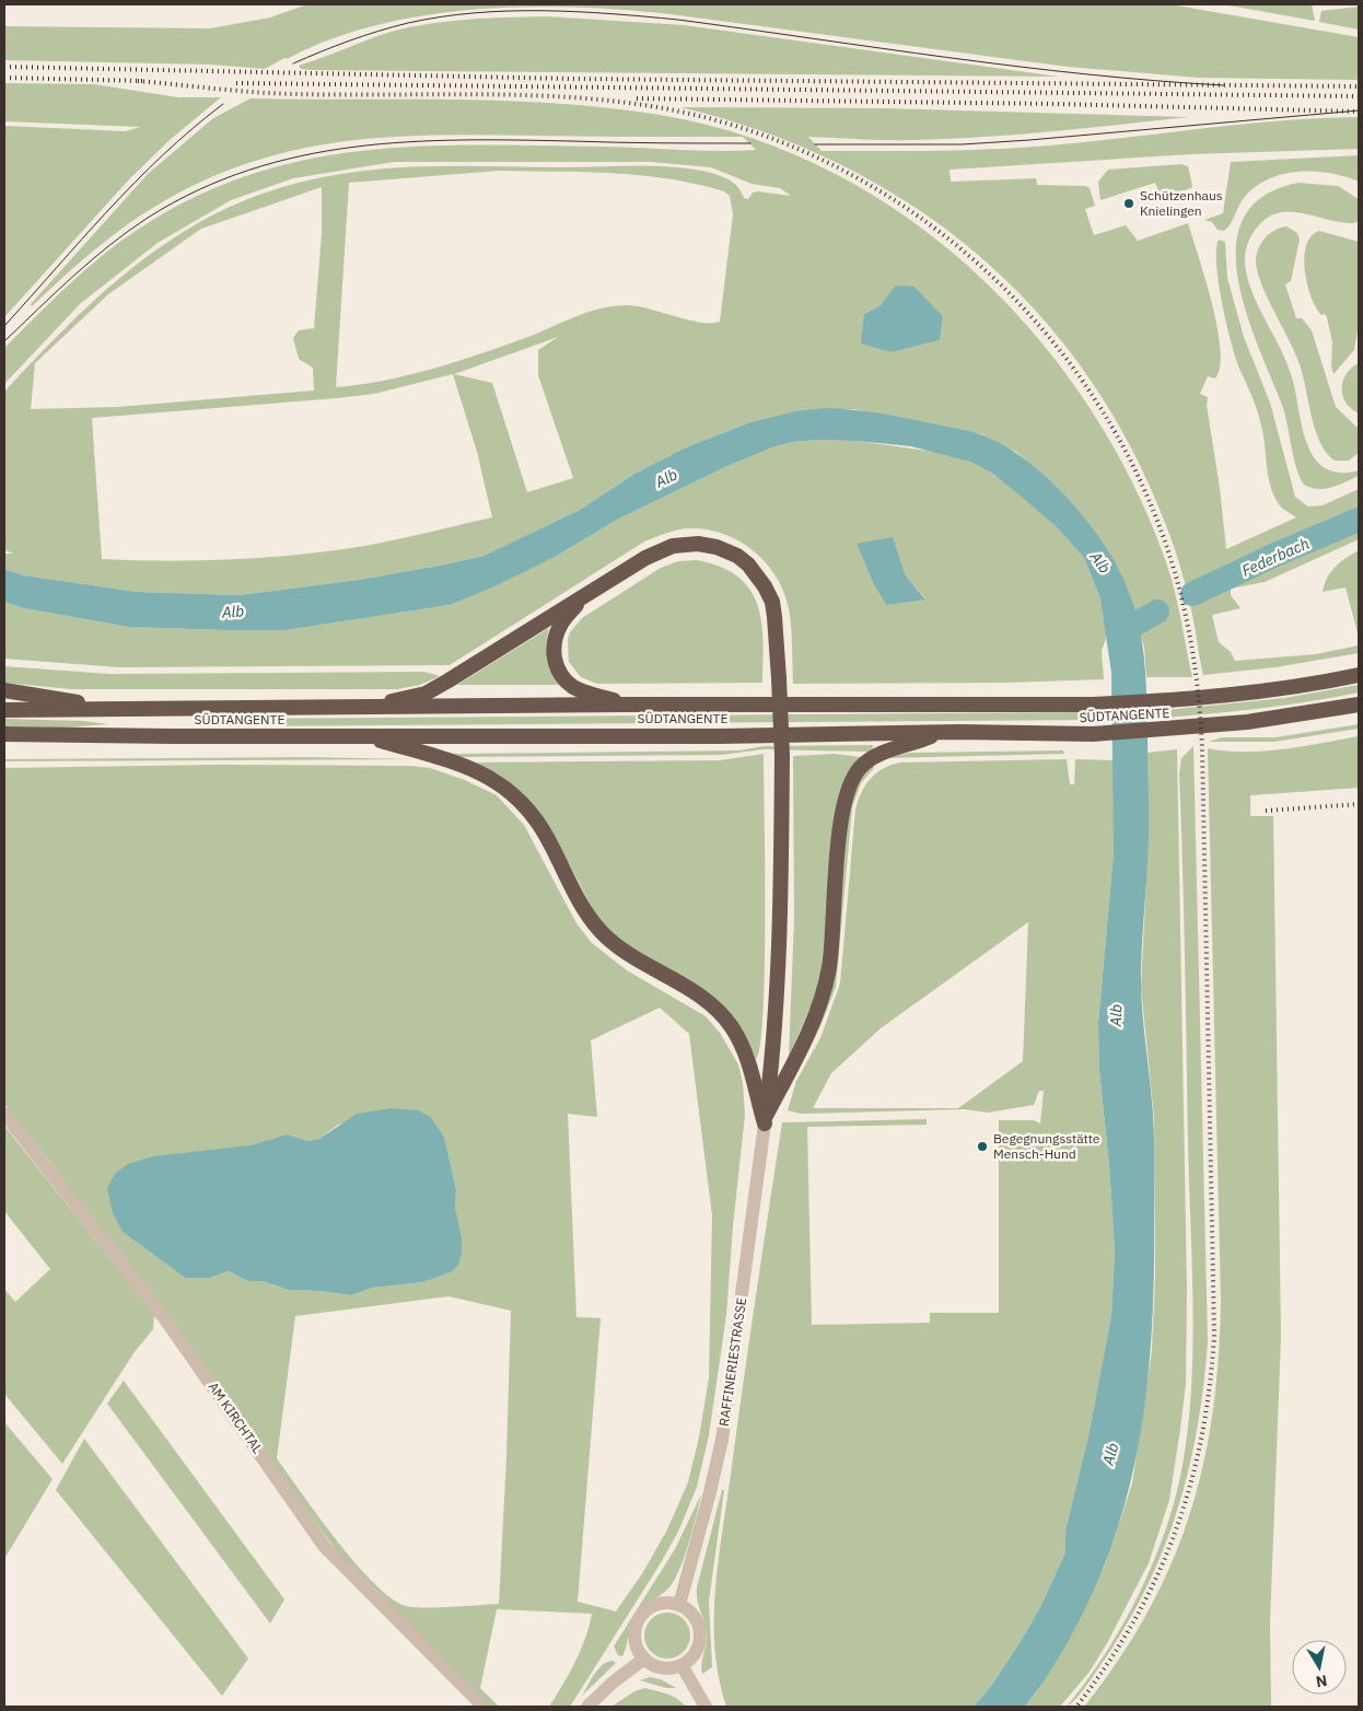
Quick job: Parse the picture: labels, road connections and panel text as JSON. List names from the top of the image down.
{
  "streets": {
    "highway": ["SÜDTANGENTE"],
    "street": ["RAFFINERIESTRASSE", "AM KIRCHTAL"]
  },
  "water": ["Alb", "Federbach"],
  "places": ["Schützenhaus Knielingen", "Begegnungsstätte Mensch-Hund"],
  "north": "bottom"
}
